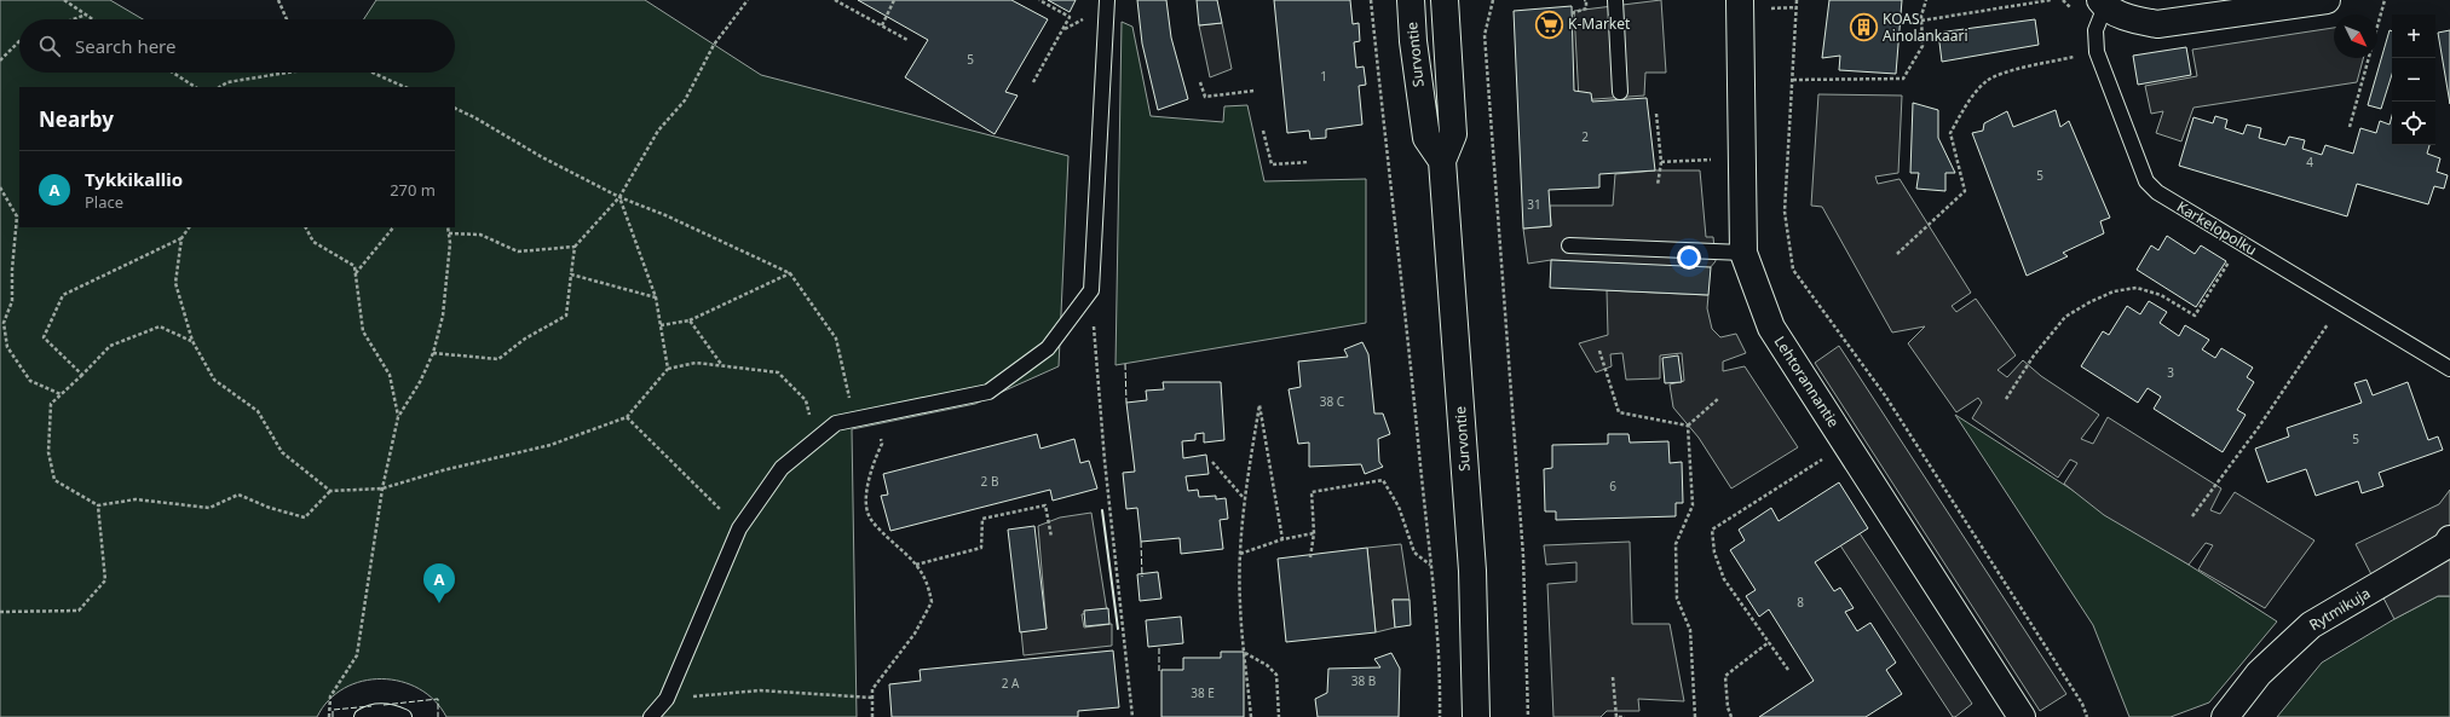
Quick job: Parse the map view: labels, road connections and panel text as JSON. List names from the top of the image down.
{
  "streets": {
    "street": ["Survontie", "Lehtorannantie", "Rytmikuja"],
    "lane": ["Karkelopolku"]
  },
  "places": {
    "supermarket": ["K-Market"],
    "building": ["KOAS Ainolankaari"]
  },
  "house_numbers": [
    "5",
    "1",
    "2",
    "4",
    "5",
    "31",
    "3",
    "38 C",
    "5",
    "2 B",
    "6",
    "8",
    "38 B",
    "2 A",
    "38 E"
  ],
  "north": "bottom right",
  "page": {
    "map_buttons": ["+", "−"],
    "search": "Search here",
    "heading": "Nearby",
    "list": [
      {
        "mark": "A",
        "name": "Tykkikallio",
        "note": "Place",
        "value": "270 m"
      }
    ],
    "pins": "A"
  }
}
